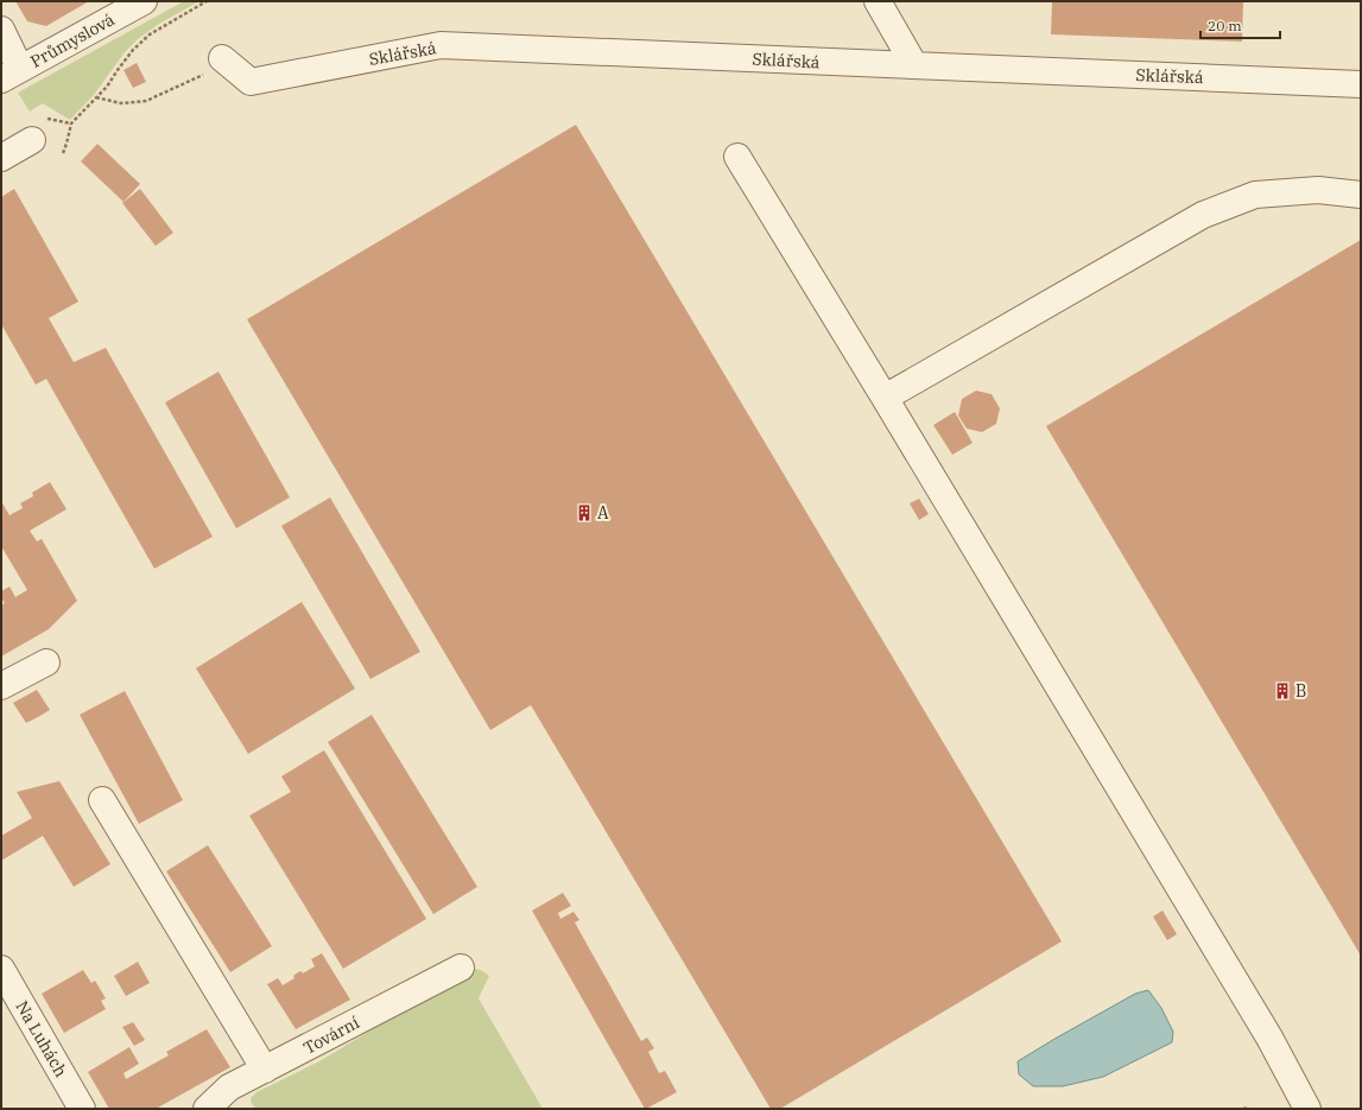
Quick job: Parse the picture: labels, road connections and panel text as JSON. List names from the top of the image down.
{
  "streets": {
    "street": [
      "Průmyslová",
      "Sklářská",
      "Tovární",
      "Na Luhách"
    ]
  },
  "places": {
    "building": ["A", "B"]
  },
  "scale_bar": "20 m"
}
